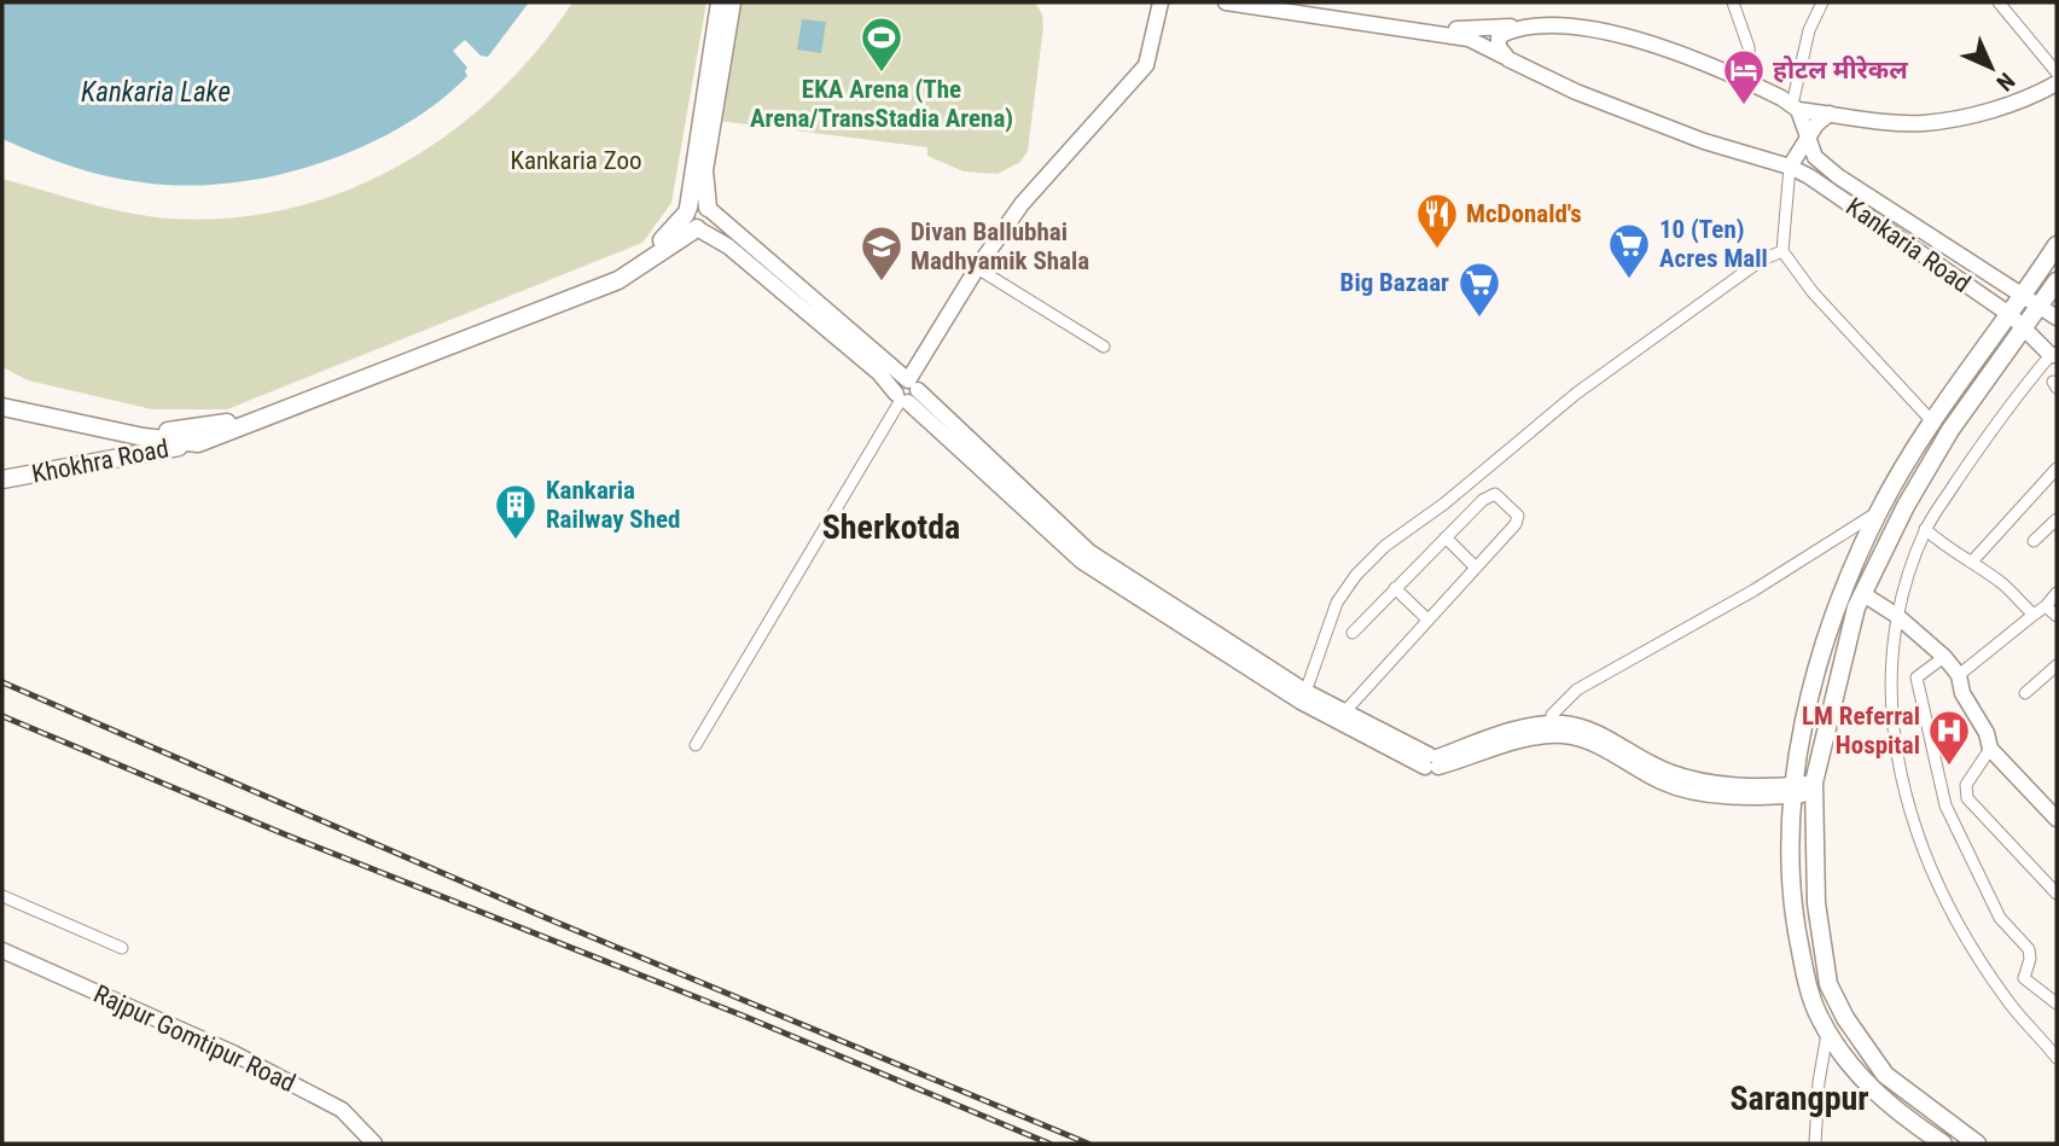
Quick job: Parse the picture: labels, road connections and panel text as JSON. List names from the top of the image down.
{
  "streets": {
    "main road": ["Kankaria Road", "Khokhra Road", "Rajpur Gomtipur Road"]
  },
  "districts": ["Sherkotda", "Sarangpur"],
  "water": ["Kankaria Lake"],
  "parks": ["Kankaria Zoo"],
  "places": {
    "sports": ["EKA Arena (The Arena/TransStadia Arena)"],
    "hotel": ["होटल मीरेकल"],
    "restaurant": ["McDonald's"],
    "supermarket": ["10 (Ten) Acres Mall", "Big Bazaar"],
    "school or university": ["Divan Ballubhai Madhyamik Shala"],
    "building": ["Kankaria Railway Shed"],
    "hospital": ["LM Referral Hospital"]
  },
  "north": "bottom right"
}
